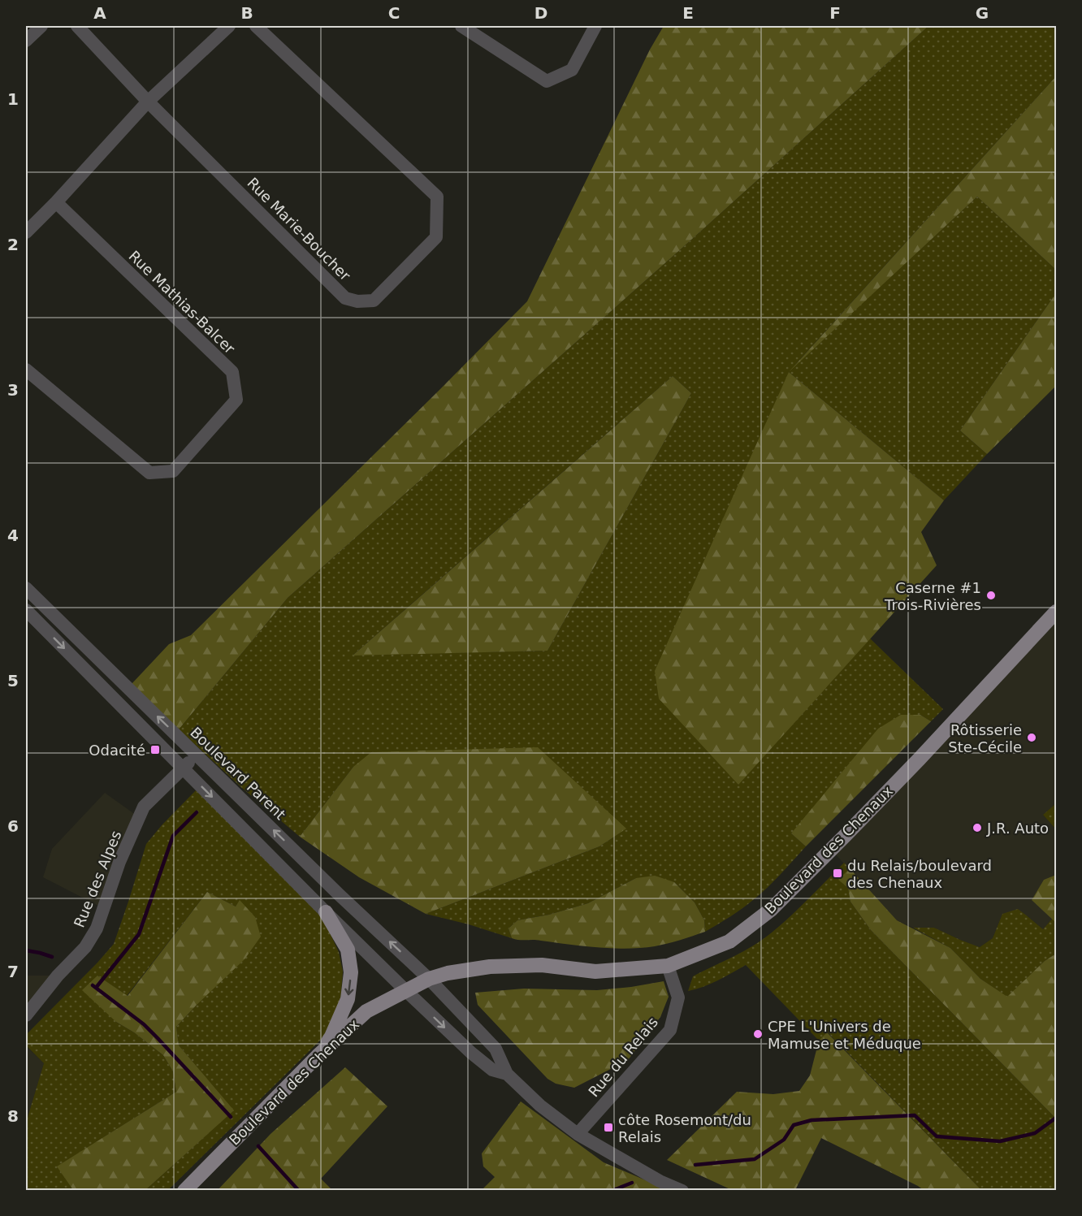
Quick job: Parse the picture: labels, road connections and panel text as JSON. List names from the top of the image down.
{
  "streets": {
    "main road": ["Boulevard des Chenaux"],
    "street": [
      "Rue Marie-Boucher",
      "Rue Mathias-Balcer",
      "Boulevard Parent",
      "Rue des Alpes",
      "Rue du Relais"
    ]
  },
  "crossings": [
    ["Boulevard Parent", "Boulevard des Chenaux"],
    ["Boulevard Parent", "Rue des Alpes"],
    ["Boulevard des Chenaux", "Rue du Relais"]
  ],
  "places": {
    "other": [
      "Caserne #1 Trois-Rivières",
      "Rôtisserie Ste-Cécile",
      "J.R. Auto",
      "CPE L'Univers de Mamuse et Méduque"
    ],
    "transit": ["Odacité", "du Relais/boulevard des Chenaux", "côte Rosemont/du Relais"]
  },
  "grid": {
    "columns": [
      "A",
      "B",
      "C",
      "D",
      "E",
      "F",
      "G"
    ],
    "rows": [
      "1",
      "2",
      "3",
      "4",
      "5",
      "6",
      "7",
      "8"
    ]
  }
}
